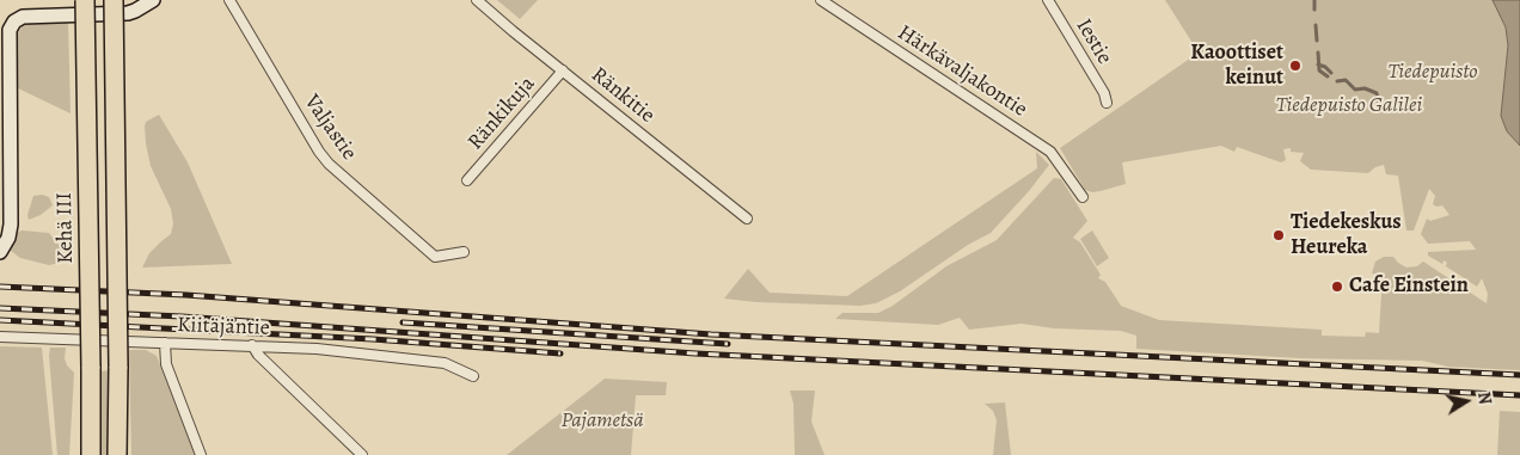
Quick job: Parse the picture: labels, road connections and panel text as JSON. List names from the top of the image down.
{
  "streets": {
    "highway": ["Kehä III"],
    "street": [
      "Iestie",
      "Härkävaljakontie",
      "Ränkitie",
      "Ränkikuja",
      "Valjastie",
      "Kiitäjäntie"
    ]
  },
  "crossings": [
    ["Ränkitie", "Ränkikuja"]
  ],
  "parks": ["Tiedepuisto", "Tiedepuisto Galilei", "Pajametsä"],
  "places": ["Kaoottiset keinut", "Tiedekeskus Heureka", "Cafe Einstein"],
  "north": "right"
}
